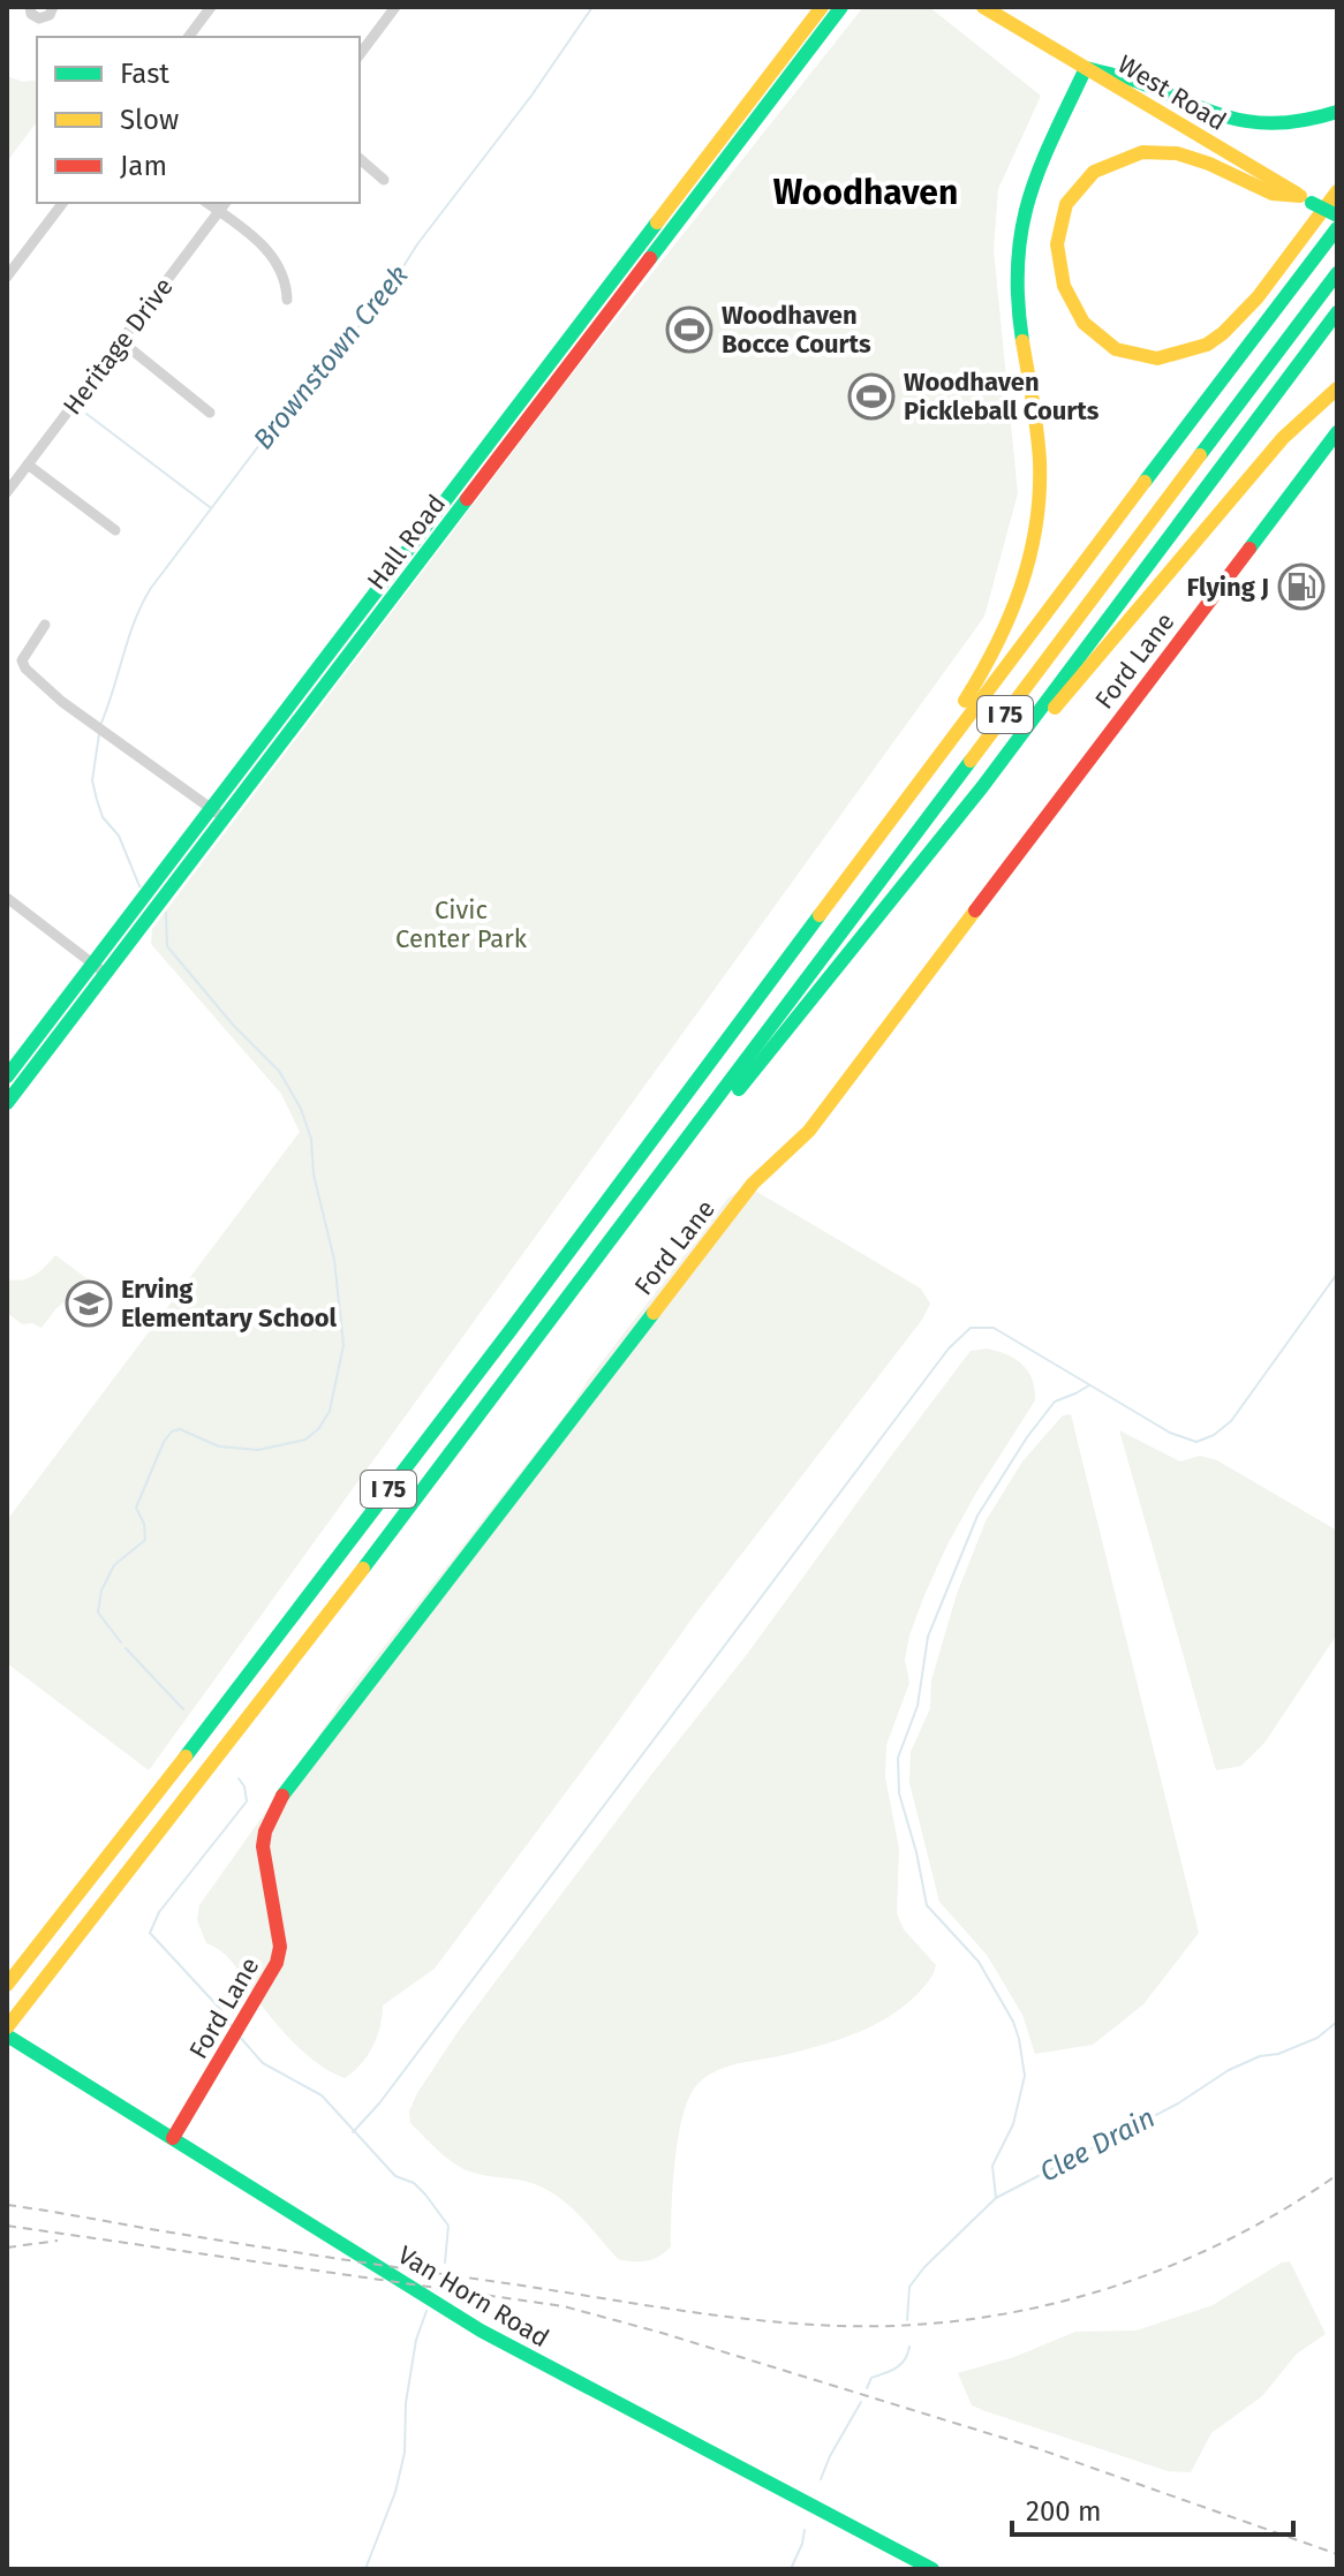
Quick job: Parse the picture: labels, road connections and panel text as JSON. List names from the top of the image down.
{
  "streets": {
    "main road": [
      "West Road",
      "Hall Road",
      "Ford Lane",
      "I 75",
      "Van Horn Road"
    ],
    "street": ["Heritage Drive"]
  },
  "crossings": [
    ["Ford Lane", "Van Horn Road"]
  ],
  "districts": ["Woodhaven"],
  "water": ["Brownstown Creek", "Clee Drain"],
  "parks": ["Civic Center Park"],
  "places": {
    "sports": ["Woodhaven Bocce Courts", "Woodhaven Pickleball Courts"],
    "fuel station": ["Flying J"],
    "school or university": ["Erving Elementary School"]
  },
  "legend": ["Fast", "Slow", "Jam"],
  "scale_bar": "200 m"
}
